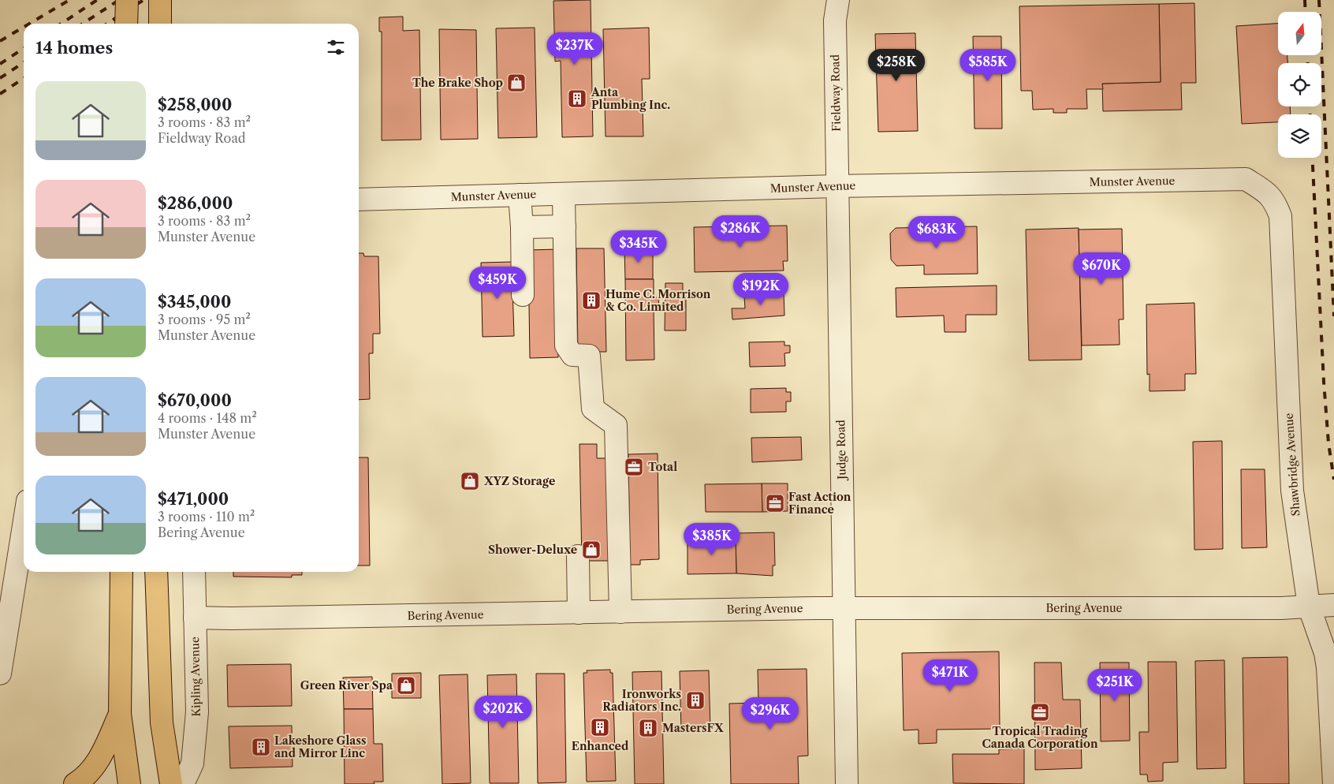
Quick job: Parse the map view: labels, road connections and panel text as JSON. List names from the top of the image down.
{
  "streets": {
    "street": [
      "Fieldway Road",
      "Munster Avenue",
      "Judge Road",
      "Shawbridge Avenue",
      "Bering Avenue",
      "Kipling Avenue"
    ]
  },
  "crossings": [
    ["Fieldway Road", "Munster Avenue"],
    ["Fieldway Road", "Judge Road"],
    ["Munster Avenue", "Judge Road"],
    ["Munster Avenue", "Shawbridge Avenue"],
    ["Judge Road", "Bering Avenue"],
    ["Shawbridge Avenue", "Bering Avenue"],
    ["Bering Avenue", "Kipling Avenue"]
  ],
  "places": {
    "shop": [
      "The Brake Shop",
      "XYZ Storage",
      "Shower-Deluxe",
      "Green River Spa"
    ],
    "building": [
      "Anta Plumbing Inc.",
      "Hume C. Morrison & Co. Limited",
      "Ironworks Radiators Inc.",
      "Enhanced",
      "MastersFX",
      "Lakeshore Glass and Mirror Linc"
    ],
    "office": ["Total", "Fast Action Finance", "Tropical Trading Canada Corporation"]
  },
  "north": "top",
  "page": {
    "heading": "14 homes",
    "price": [
      "$237K",
      "$258K",
      "$585K",
      "$286K",
      "$683K",
      "$345K",
      "$670K",
      "$459K",
      "$192K",
      "$385K",
      "$471K",
      "$251K",
      "$202K",
      "$296K"
    ],
    "list": [
      {
        "name": "$258,000",
        "note": "3 rooms · 83 m² · Fieldway Road"
      },
      {
        "name": "$286,000",
        "note": "3 rooms · 83 m² · Munster Avenue"
      },
      {
        "name": "$345,000",
        "note": "3 rooms · 95 m² · Munster Avenue"
      },
      {
        "name": "$670,000",
        "note": "4 rooms · 148 m² · Munster Avenue"
      },
      {
        "name": "$471,000",
        "note": "3 rooms · 110 m² · Bering Avenue"
      }
    ]
  }
}
